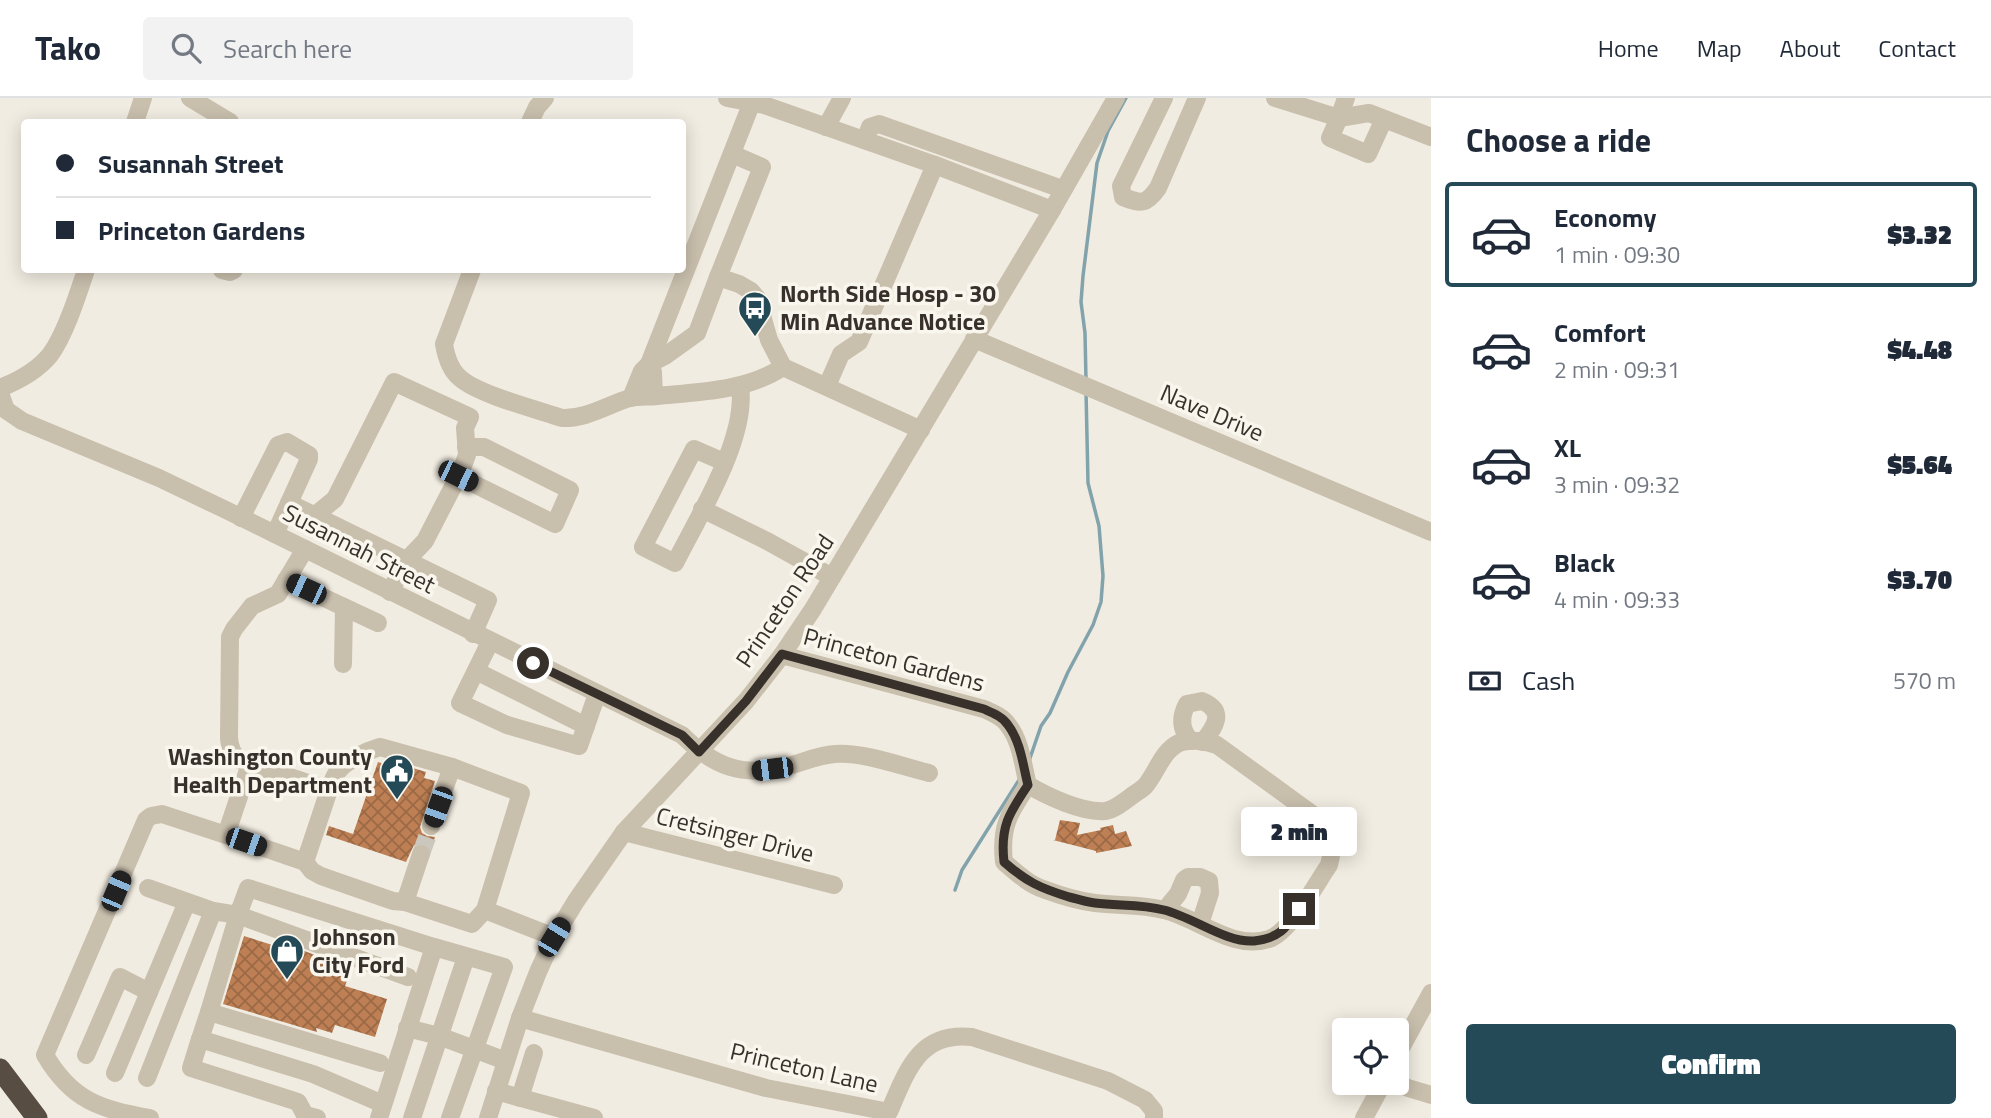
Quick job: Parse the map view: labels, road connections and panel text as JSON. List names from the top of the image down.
{
  "streets": {
    "street": [
      "Nave Drive",
      "Susannah Street",
      "Princeton Road",
      "Princeton Gardens",
      "Cretsinger Drive",
      "Princeton Lane"
    ]
  },
  "crossings": [
    ["Nave Drive", "Princeton Road"],
    ["Susannah Street", "Princeton Road"],
    ["Princeton Road", "Princeton Gardens"],
    ["Princeton Road", "Cretsinger Drive"],
    ["Princeton Road", "Princeton Lane"]
  ],
  "places": {
    "bus stop": ["North Side Hosp - 30 Min Advance Notice"],
    "public building": ["Washington County Health Department"],
    "shop": ["Johnson City Ford"]
  },
  "page": {
    "header": "Tako",
    "search": "Search here",
    "nav": [
      "Home",
      "Map",
      "About",
      "Contact"
    ],
    "heading": "Choose a ride",
    "banner": ["Susannah Street", "Princeton Gardens"],
    "list": [
      {
        "name": "Economy",
        "note": "1 min · 09:30",
        "value": "$3.32"
      },
      {
        "name": "Comfort",
        "note": "2 min · 09:31",
        "value": "$4.48"
      },
      {
        "name": "XL",
        "note": "3 min · 09:32",
        "value": "$5.64"
      },
      {
        "name": "Black",
        "note": "4 min · 09:33",
        "value": "$3.70"
      }
    ],
    "pay": ["Cash", "570 m"],
    "bubble": "2 min",
    "buttons": "Confirm"
  }
}
